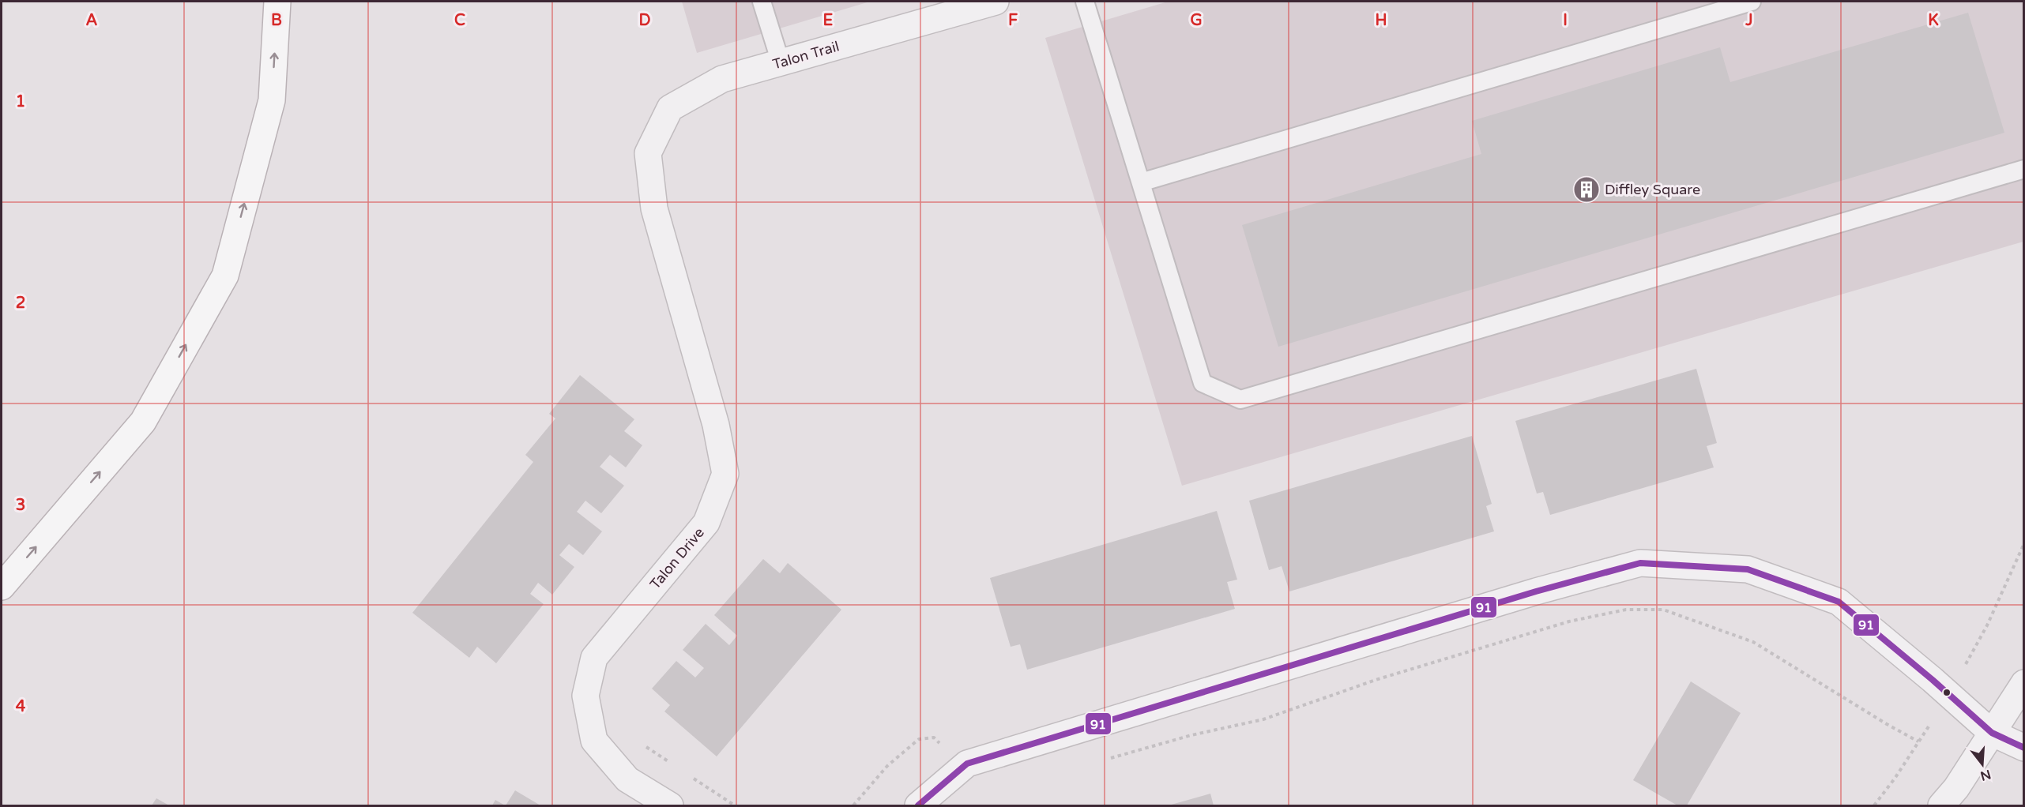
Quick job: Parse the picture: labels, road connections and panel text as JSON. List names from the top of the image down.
{
  "streets": {
    "street": ["Talon Trail", "Talon Drive"]
  },
  "crossings": [
    ["Talon Trail", "Talon Drive"]
  ],
  "places": {
    "building": ["Diffley Square"]
  },
  "lines": ["transit line 91"],
  "north": "bottom",
  "grid": {
    "columns": [
      "A",
      "B",
      "C",
      "D",
      "E",
      "F",
      "G",
      "H",
      "I",
      "J",
      "K"
    ],
    "rows": [
      "1",
      "2",
      "3",
      "4"
    ]
  }
}
